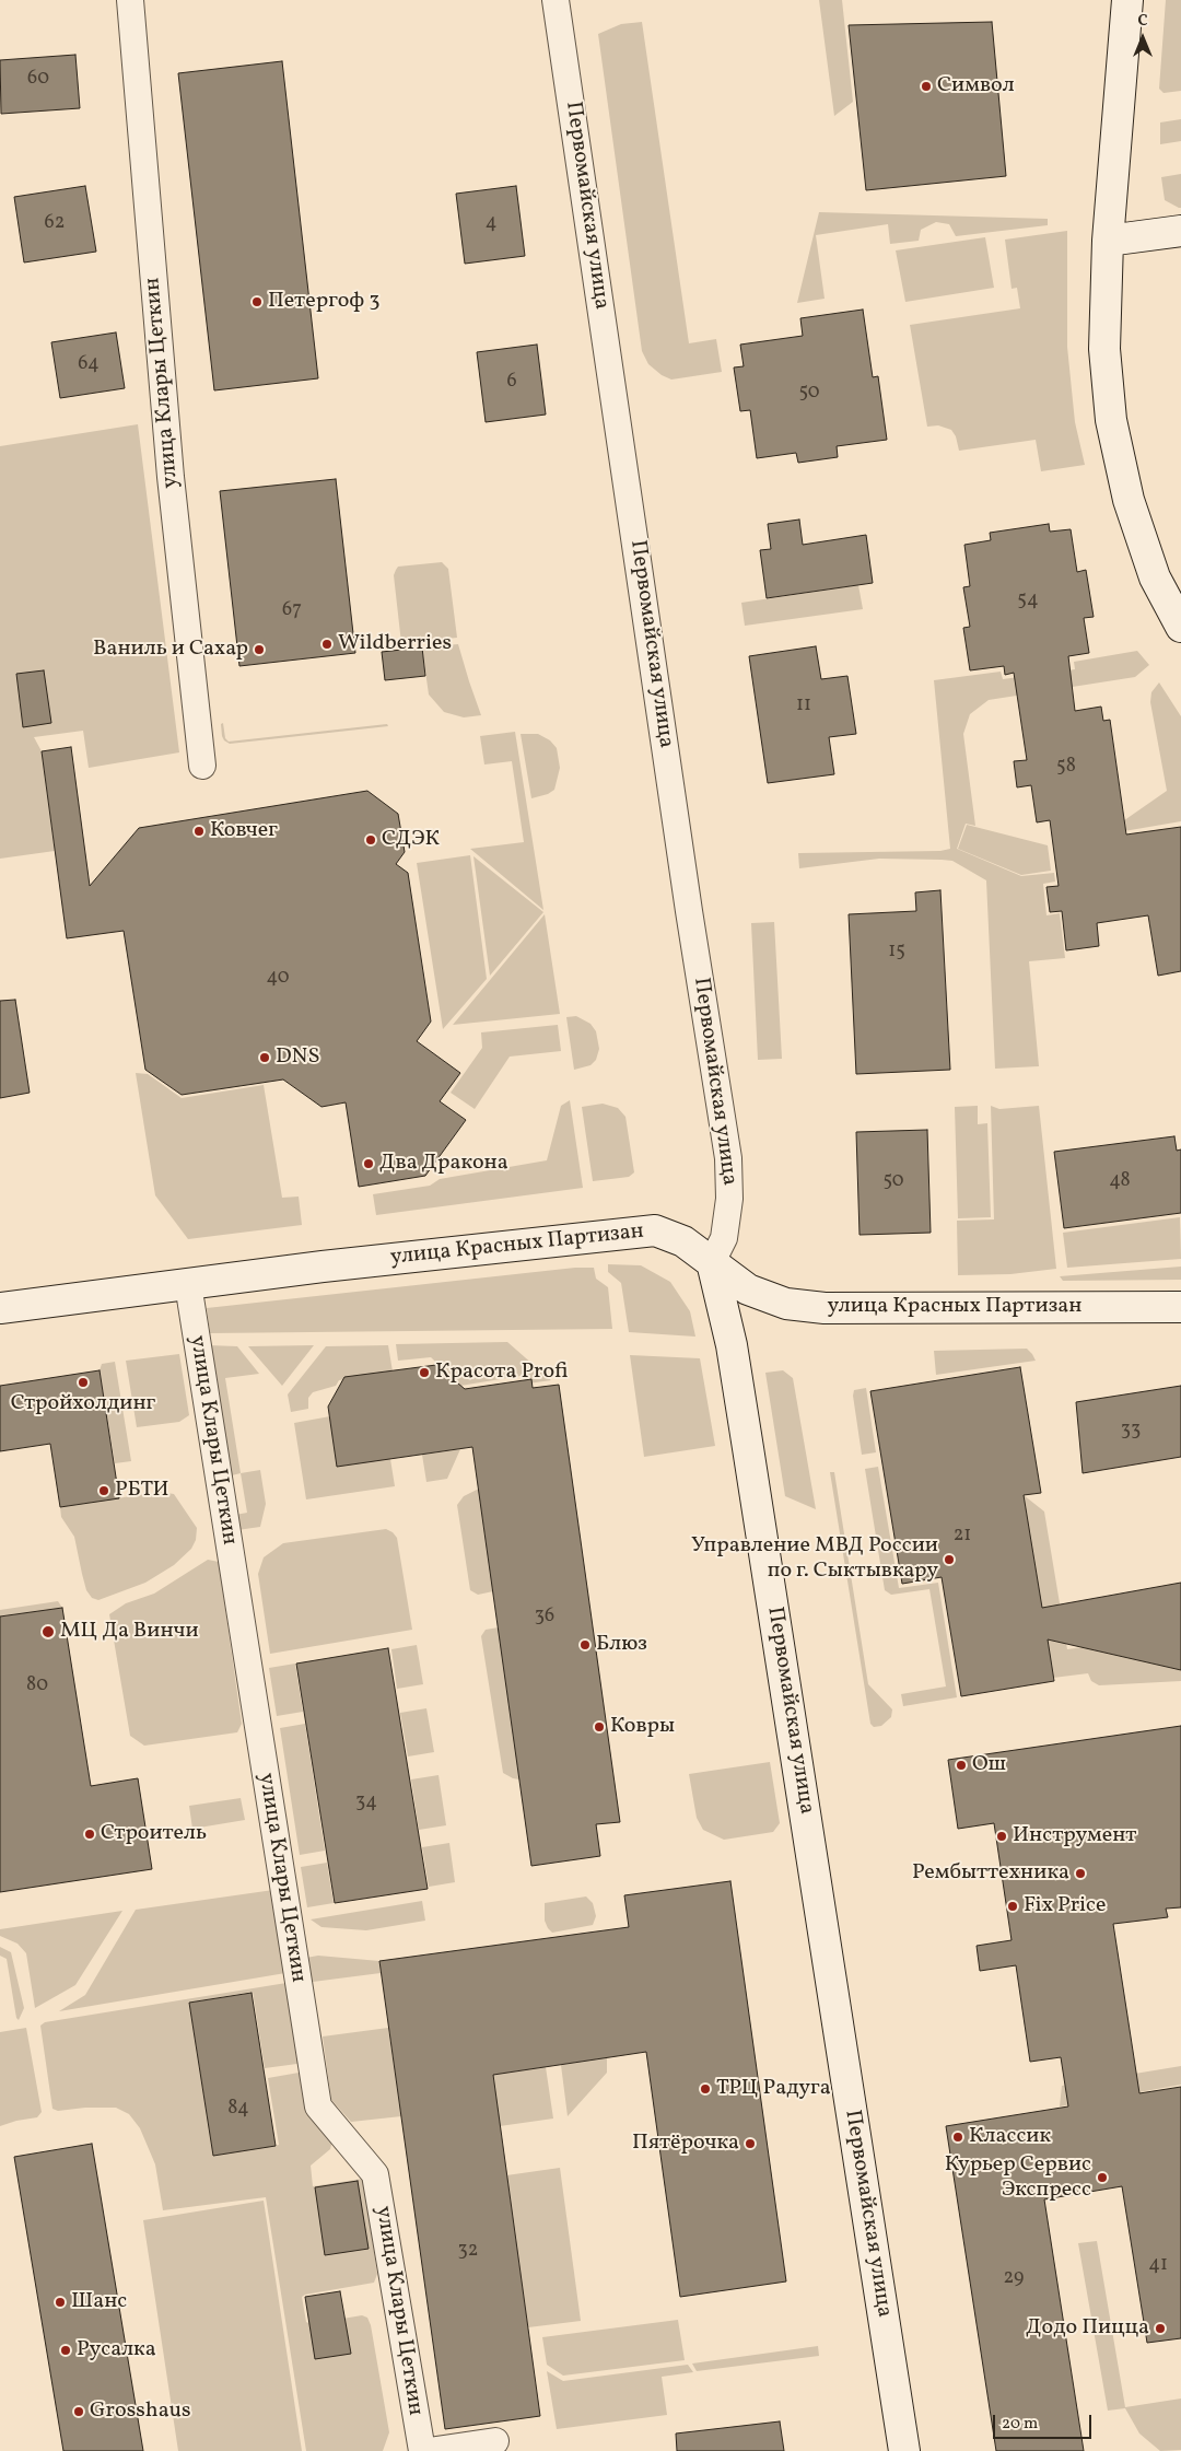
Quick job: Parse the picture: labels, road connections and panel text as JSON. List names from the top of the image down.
{
  "streets": {
    "street": ["Первомайская улица", "улица Клары Цеткин", "улица Красных Партизан"]
  },
  "crossings": [
    ["Первомайская улица", "улица Красных Партизан"],
    ["улица Клары Цеткин", "улица Красных Партизан"]
  ],
  "places": [
    "Символ",
    "Петергоф 3",
    "Wildberries",
    "Ваниль и Сахар",
    "Ковчег",
    "СДЭК",
    "DNS",
    "Два Дракона",
    "Красота Profi",
    "Стройхолдинг",
    "РБТИ",
    "Управление МВД России по г. Сыктывкару",
    "МЦ Да Винчи",
    "Блюз",
    "Ковры",
    "Ош",
    "Строитель",
    "Инструмент",
    "Рембыттехника",
    "Fix Price",
    "ТРЦ Радуга",
    "Классик",
    "Пятёрочка",
    "Курьер Сервис Экспресс",
    "Шанс",
    "Додо Пицца",
    "Русалка",
    "Grosshaus"
  ],
  "house_numbers": [
    "60",
    "62",
    "4",
    "64",
    "6",
    "50",
    "54",
    "67",
    "11",
    "58",
    "15",
    "40",
    "50",
    "48",
    "33",
    "21",
    "36",
    "80",
    "34",
    "84",
    "32",
    "41",
    "29"
  ],
  "scale_bar": "20 m",
  "north": "top"
}
